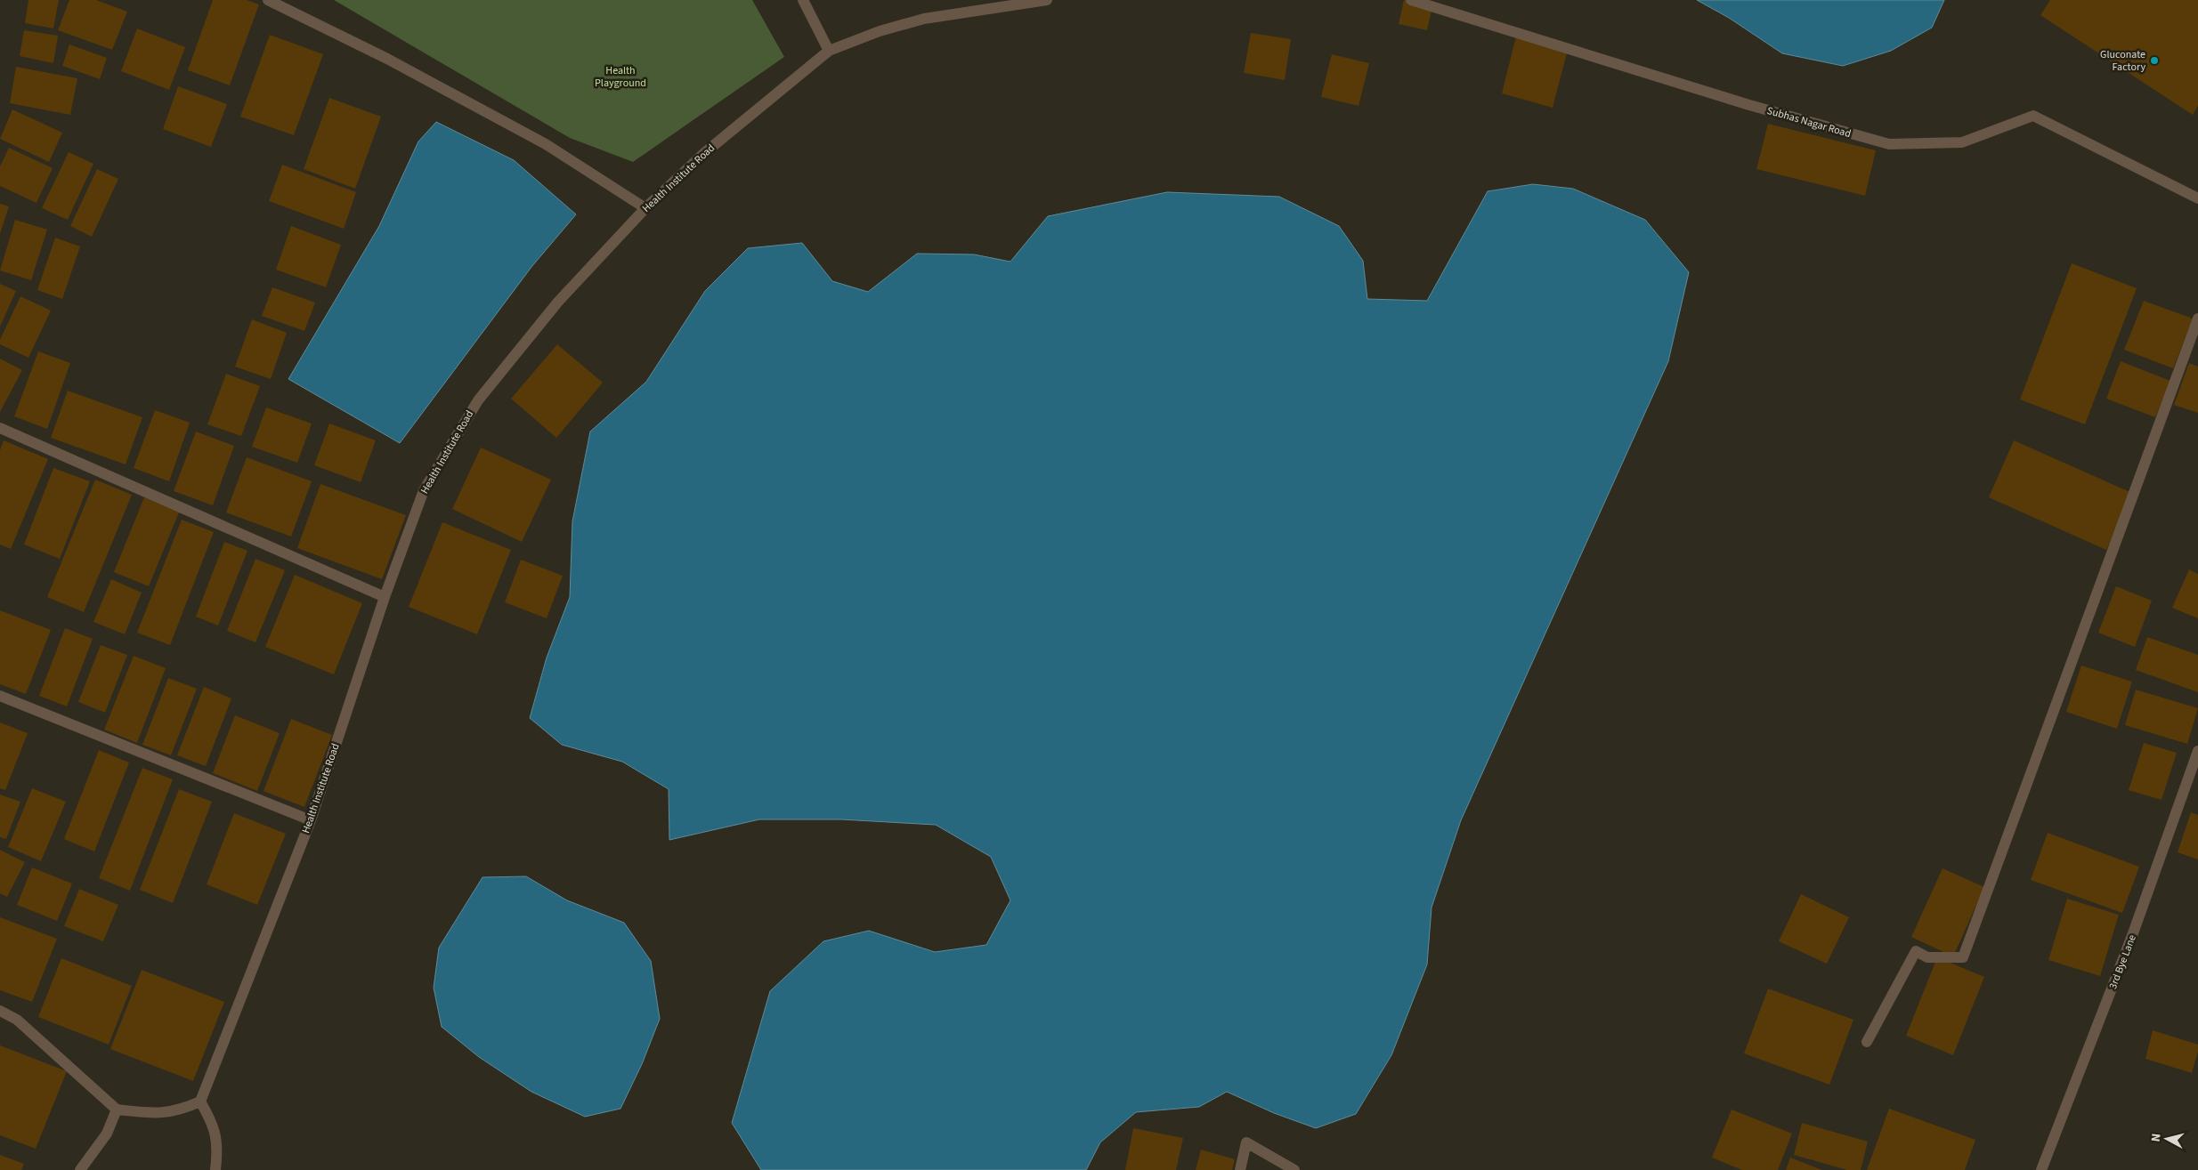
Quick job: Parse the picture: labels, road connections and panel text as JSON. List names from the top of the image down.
{
  "streets": {
    "street": ["Subhas Nagar Road", "Health Institute Road", "3rd Bye Lane"]
  },
  "parks": ["Health Playground"],
  "places": ["Gluconate Factory"],
  "north": "left"
}
